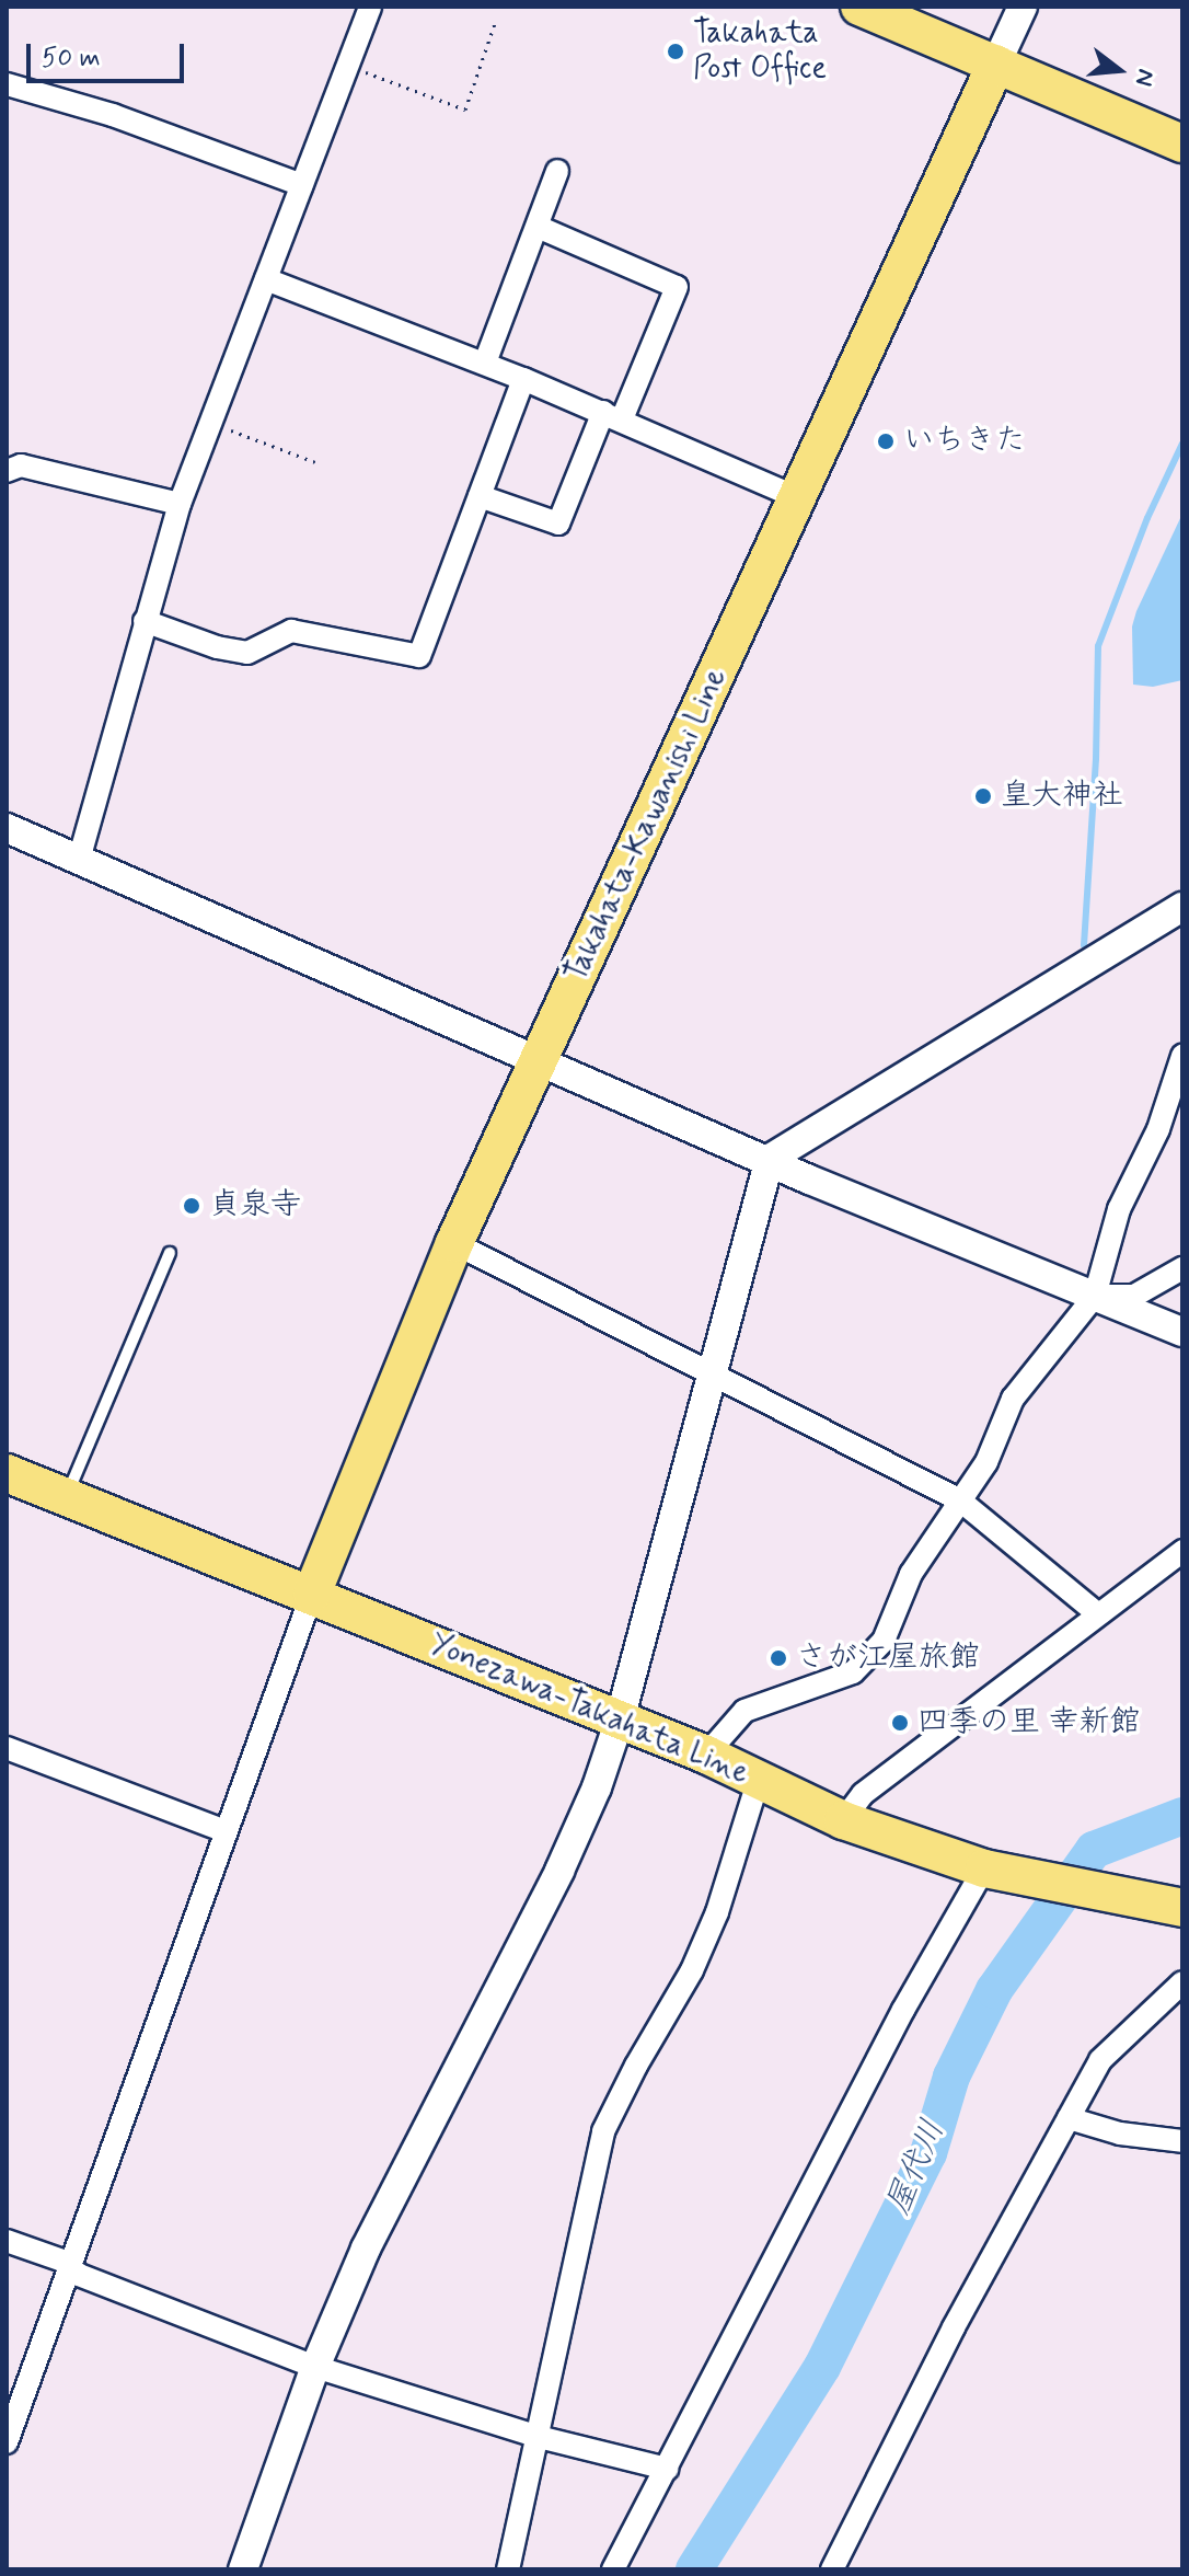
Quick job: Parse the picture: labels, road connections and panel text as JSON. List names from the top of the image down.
{
  "streets": {
    "main road": ["Takahata-Kawanishi Line", "Yonezawa-Takahata Line"]
  },
  "crossings": [
    ["Takahata-Kawanishi Line", "Yonezawa-Takahata Line"]
  ],
  "water": ["屋代川"],
  "places": [
    "Takahata Post Office",
    "いちきた",
    "皇大神社",
    "貞泉寺",
    "さが江屋旅館",
    "四季の里 幸新館"
  ],
  "scale_bar": "50 m",
  "north": "right"
}
